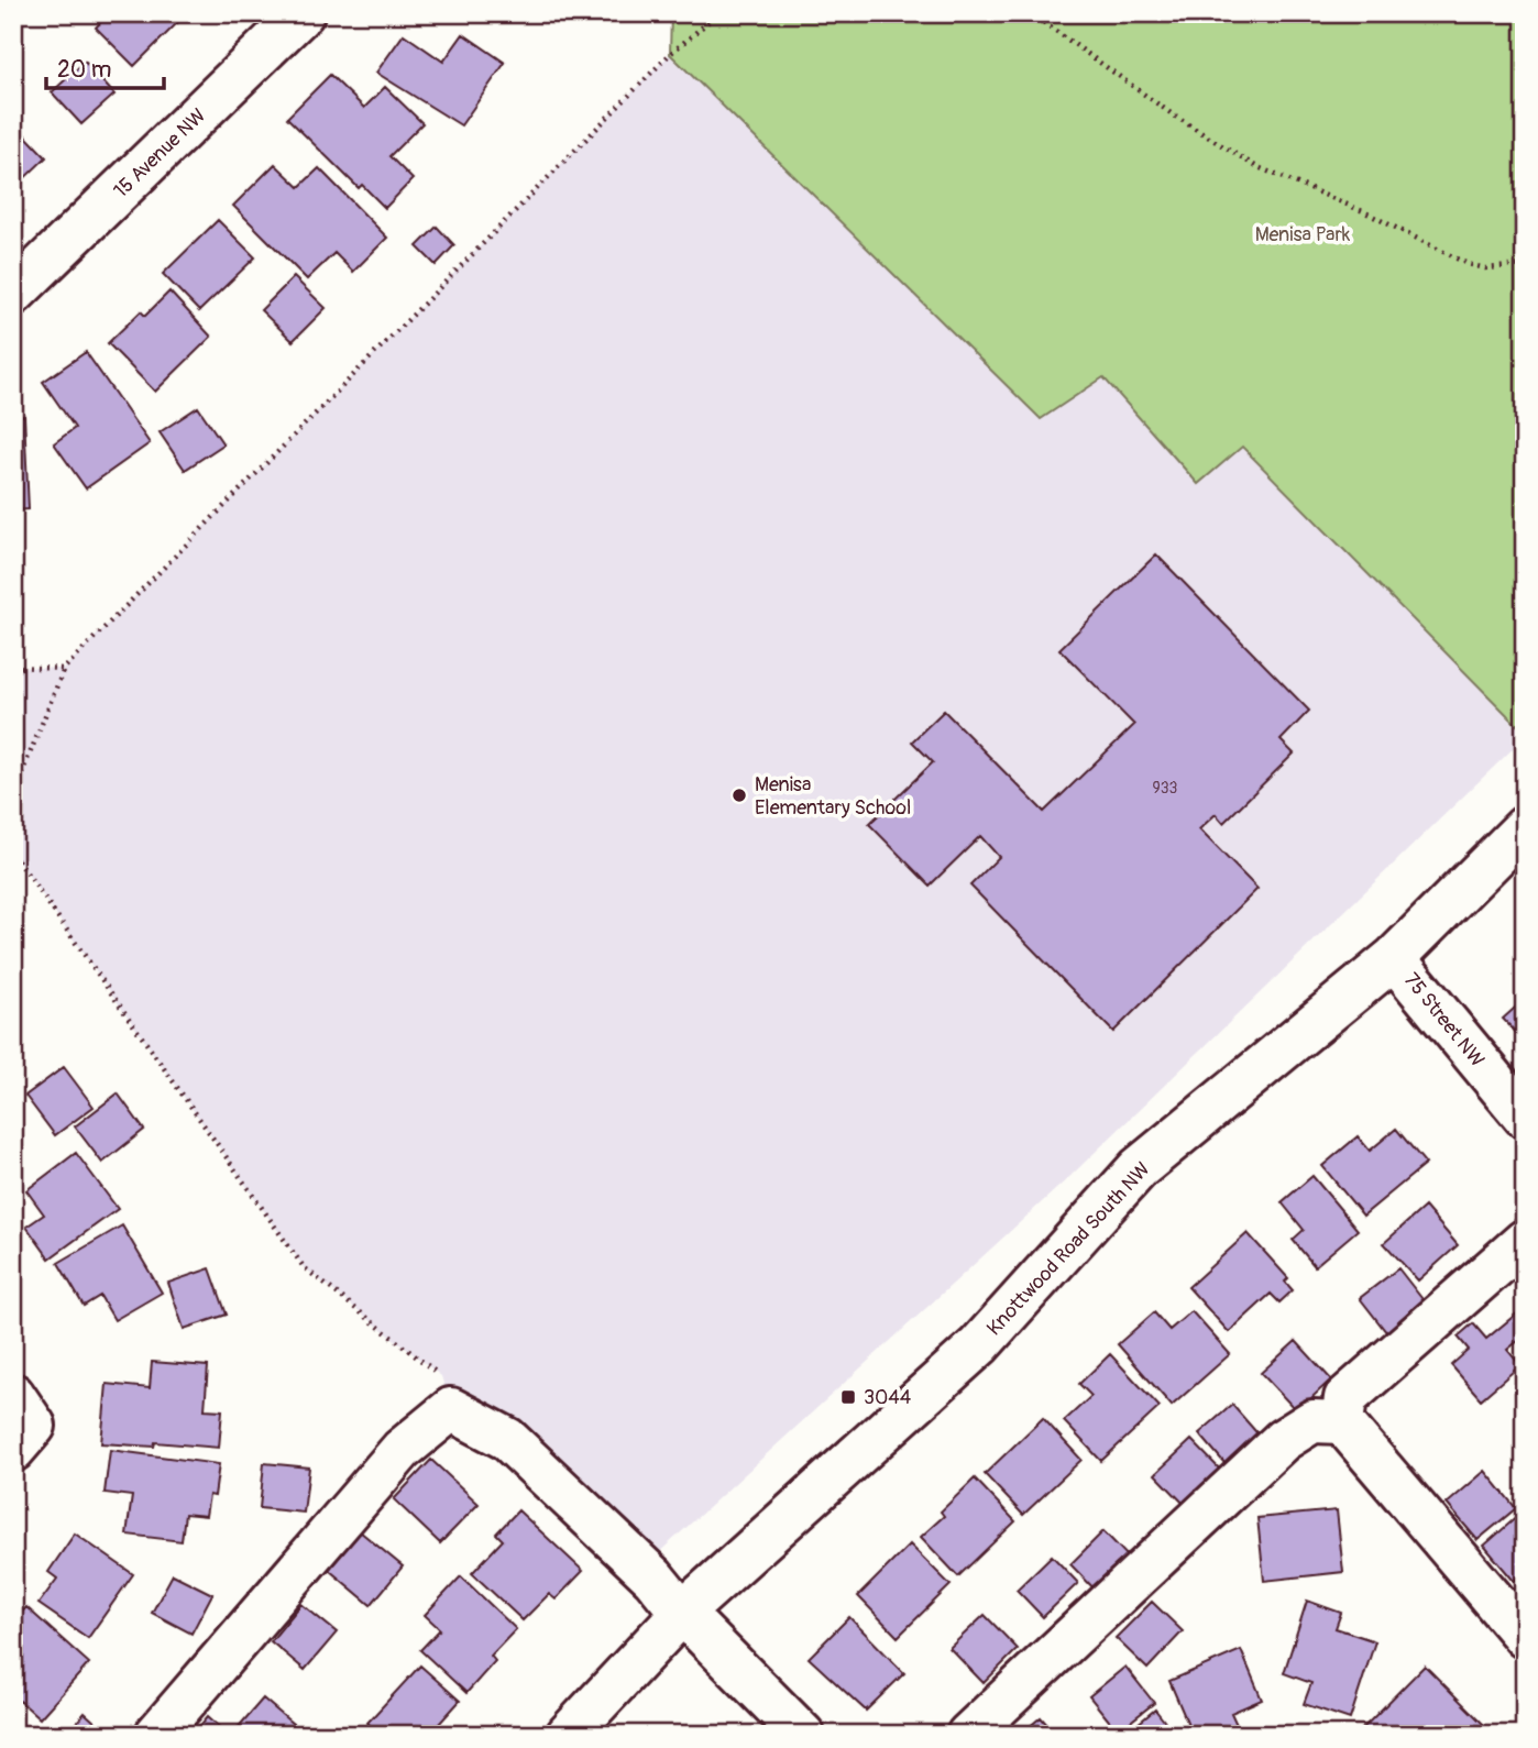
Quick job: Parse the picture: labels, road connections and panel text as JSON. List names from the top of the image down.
{
  "streets": {
    "street": ["15 Avenue NW", "75 Street NW", "Knottwood Road South NW"]
  },
  "crossings": [
    ["75 Street NW", "Knottwood Road South NW"]
  ],
  "parks": ["Menisa Park"],
  "places": {
    "other": ["Menisa Elementary School"],
    "transit": ["3044"]
  },
  "house_numbers": ["933"],
  "scale_bar": "20 m"
}
